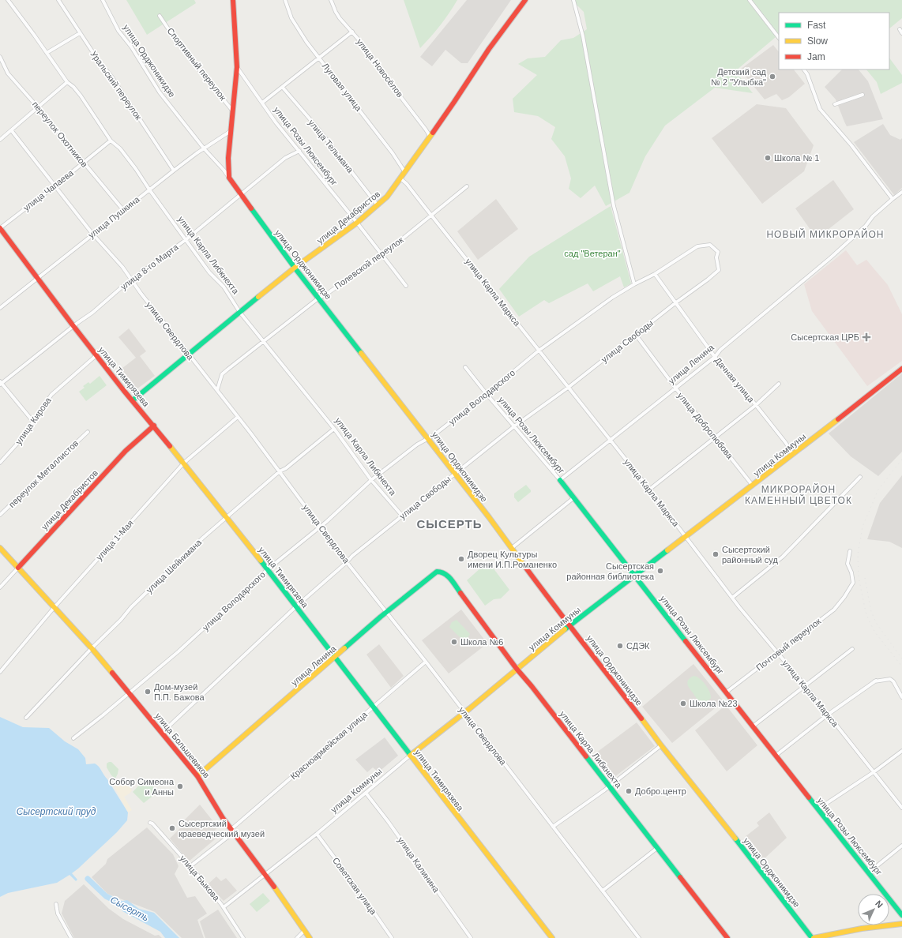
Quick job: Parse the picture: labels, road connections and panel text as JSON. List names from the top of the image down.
{
  "streets": {
    "street": [
      "улица Орджоникидзе",
      "Спортивный переулок",
      "улица Новосёлов",
      "Уральский переулок",
      "Луговая улица",
      "переулок Охотников",
      "улица Розы Люксембург",
      "улица Тельмана",
      "улица Чапаева",
      "улица Пушкина",
      "улица Декабристов",
      "улица Карла Либкнехта",
      "Полевской переулок",
      "улица 8-го Марта",
      "улица Карла Маркса",
      "улица Свердлова",
      "улица Свободы",
      "улица Ленина",
      "улица Тимирязева",
      "Дачная улица",
      "улица Володарского",
      "улица Кирова",
      "улица Добролюбова",
      "улица Коммуны",
      "переулок Металлистов",
      "улица 1-Мая",
      "улица Шейнкмана",
      "Почтовый переулок",
      "улица Большевиков",
      "Красноармейская улица",
      "улица Калинина",
      "улица Быкова",
      "Советская улица"
    ]
  },
  "crossings": [
    ["улица Орджоникидзе", "улица Пушкина"],
    ["улица Орджоникидзе", "улица Декабристов"],
    ["улица Орджоникидзе", "Полевской переулок"],
    ["улица Орджоникидзе", "улица 8-го Марта"],
    ["улица Орджоникидзе", "улица Свободы"],
    ["улица Орджоникидзе", "улица Володарского"],
    ["улица Орджоникидзе", "улица Коммуны"],
    ["улица Новосёлов", "улица Декабристов"],
    ["Уральский переулок", "улица Пушкина"],
    ["Луговая улица", "улица Декабристов"],
    ["переулок Охотников", "улица Чапаева"],
    ["переулок Охотников", "улица Пушкина"],
    ["улица Розы Люксембург", "улица Декабристов"],
    ["улица Розы Люксембург", "Полевской переулок"],
    ["улица Розы Люксембург", "улица 8-го Марта"],
    ["улица Розы Люксембург", "улица Свободы"],
    ["улица Розы Люксембург", "улица Ленина"],
    ["улица Розы Люксембург", "улица Володарского"],
    ["улица Розы Люксембург", "улица Коммуны"],
    ["улица Розы Люксембург", "Почтовый переулок"],
    ["улица Тельмана", "улица Декабристов"],
    ["улица Чапаева", "улица Карла Либкнехта"],
    ["улица Чапаева", "улица Свердлова"],
    ["улица Чапаева", "улица Тимирязева"],
    ["улица Пушкина", "улица Карла Либкнехта"],
    ["улица Пушкина", "улица Свердлова"],
    ["улица Пушкина", "улица Тимирязева"],
    ["улица Декабристов", "улица Карла Либкнехта"],
    ["улица Декабристов", "улица Карла Маркса"],
    ["улица Декабристов", "улица Свердлова"],
    ["улица Декабристов", "улица Тимирязева"],
    ["улица Декабристов", "улица Большевиков"],
    ["улица Карла Либкнехта", "Полевской переулок"],
    ["улица Карла Либкнехта", "улица 8-го Марта"],
    ["улица Карла Либкнехта", "улица Свободы"],
    ["улица Карла Либкнехта", "улица Ленина"],
    ["улица Карла Либкнехта", "улица Володарского"],
    ["улица Карла Либкнехта", "улица Коммуны"],
    ["улица Карла Либкнехта", "улица Шейнкмана"],
    ["Полевской переулок", "улица Карла Маркса"],
    ["Полевской переулок", "улица Свердлова"],
    ["улица 8-го Марта", "улица Свердлова"],
    ["улица 8-го Марта", "улица Тимирязева"],
    ["улица Карла Маркса", "улица Свободы"],
    ["улица Карла Маркса", "улица Ленина"],
    ["улица Карла Маркса", "улица Володарского"],
    ["улица Карла Маркса", "улица Коммуны"],
    ["улица Карла Маркса", "Почтовый переулок"],
    ["улица Свердлова", "улица Свободы"],
    ["улица Свердлова", "улица Ленина"],
    ["улица Свердлова", "улица Володарского"],
    ["улица Свердлова", "улица Коммуны"],
    ["улица Свердлова", "улица 1-Мая"],
    ["улица Свердлова", "улица Шейнкмана"],
    ["улица Свердлова", "Красноармейская улица"],
    ["улица Свободы", "улица Тимирязева"],
    ["улица Свободы", "Дачная улица"],
    ["улица Свободы", "улица Володарского"],
    ["улица Свободы", "улица Добролюбова"],
    ["улица Свободы", "улица Большевиков"],
    ["улица Ленина", "улица Тимирязева"],
    ["улица Ленина", "Дачная улица"],
    ["улица Ленина", "улица Добролюбова"],
    ["улица Ленина", "улица Большевиков"],
    ["улица Тимирязева", "улица Володарского"],
    ["улица Тимирязева", "улица Кирова"],
    ["улица Тимирязева", "улица Коммуны"],
    ["улица Тимирязева", "улица 1-Мая"],
    ["улица Тимирязева", "улица Шейнкмана"],
    ["улица Тимирязева", "Красноармейская улица"],
    ["Дачная улица", "улица Володарского"],
    ["Дачная улица", "улица Коммуны"],
    ["улица Володарского", "улица Большевиков"],
    ["улица Добролюбова", "улица Коммуны"],
    ["улица Коммуны", "улица Большевиков"],
    ["улица Коммуны", "улица Калинина"],
    ["улица Коммуны", "улица Быкова"],
    ["улица Коммуны", "Советская улица"],
    ["улица 1-Мая", "улица Большевиков"],
    ["улица Шейнкмана", "улица Большевиков"],
    ["улица Большевиков", "Красноармейская улица"],
    ["Красноармейская улица", "улица Быкова"]
  ],
  "districts": ["НОВЫЙ МИКРОРАЙОН", "МИКРОРАЙОН КАМЕННЫЙ ЦВЕТОК", "СЫСЕРТЬ"],
  "water": ["Сысертский пруд", "Сысерть"],
  "parks": ["сад \"Ветеран\""],
  "places": {
    "other": [
      "Детский сад № 2 \"Улыбка\"",
      "Школа № 1",
      "Сысертский районный суд",
      "Дворец Культуры имени И.П.Романенко",
      "Сысертская районная библиотека",
      "Школа №6",
      "СДЭК",
      "Дом-музей П.П. Бажова",
      "Школа №23",
      "Собор Симеона и Анны",
      "Добро.центр",
      "Сысертский краеведческий музей"
    ],
    "health": ["Сысертская ЦРБ"]
  },
  "legend": ["Fast", "Slow", "Jam"],
  "north": "top right"
}
